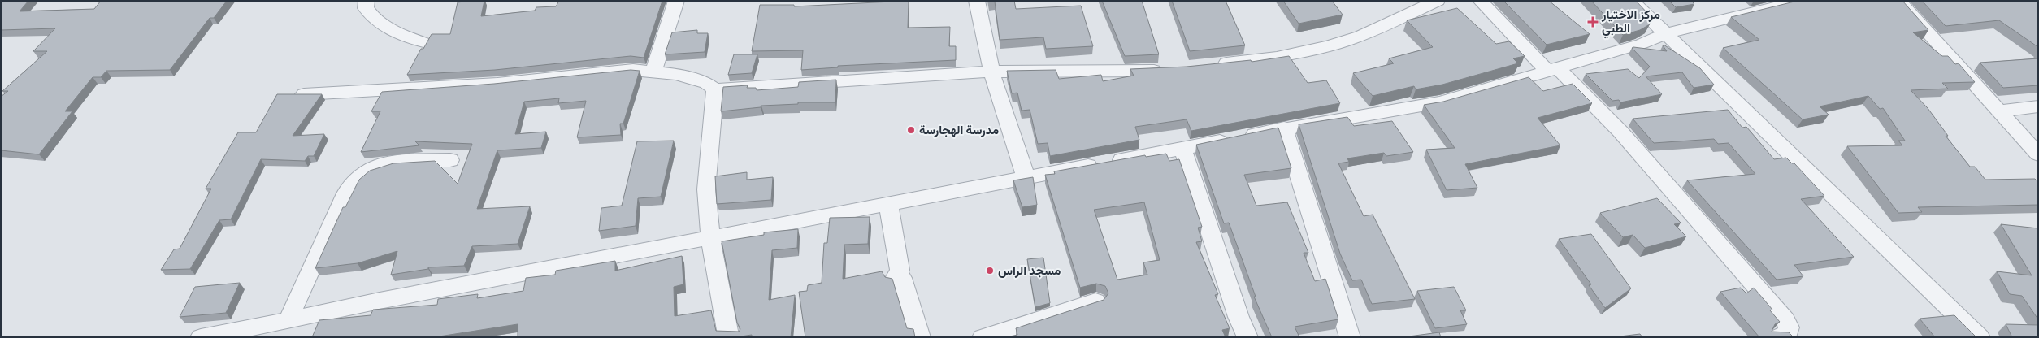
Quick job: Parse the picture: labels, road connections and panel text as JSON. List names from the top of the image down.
{
  "places": {
    "health": ["مركز الاختيار الطبي"],
    "other": ["مدرسة الهجارسة", "مسجد الراس"]
  }
}
